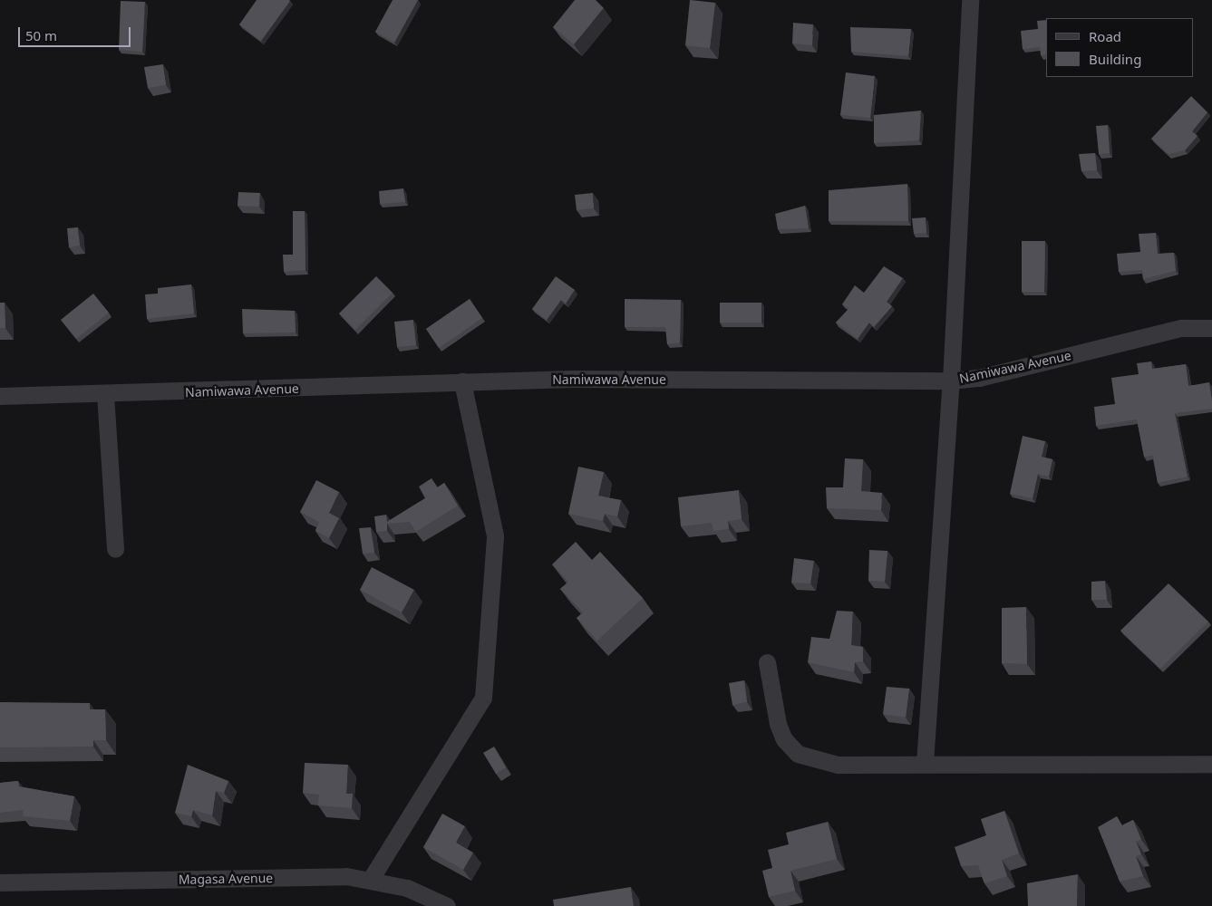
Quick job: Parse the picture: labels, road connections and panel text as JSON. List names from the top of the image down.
{
  "streets": {
    "street": ["Namiwawa Avenue", "Magasa Avenue"]
  },
  "legend": ["Road", "Building"],
  "scale_bar": "50 m"
}
